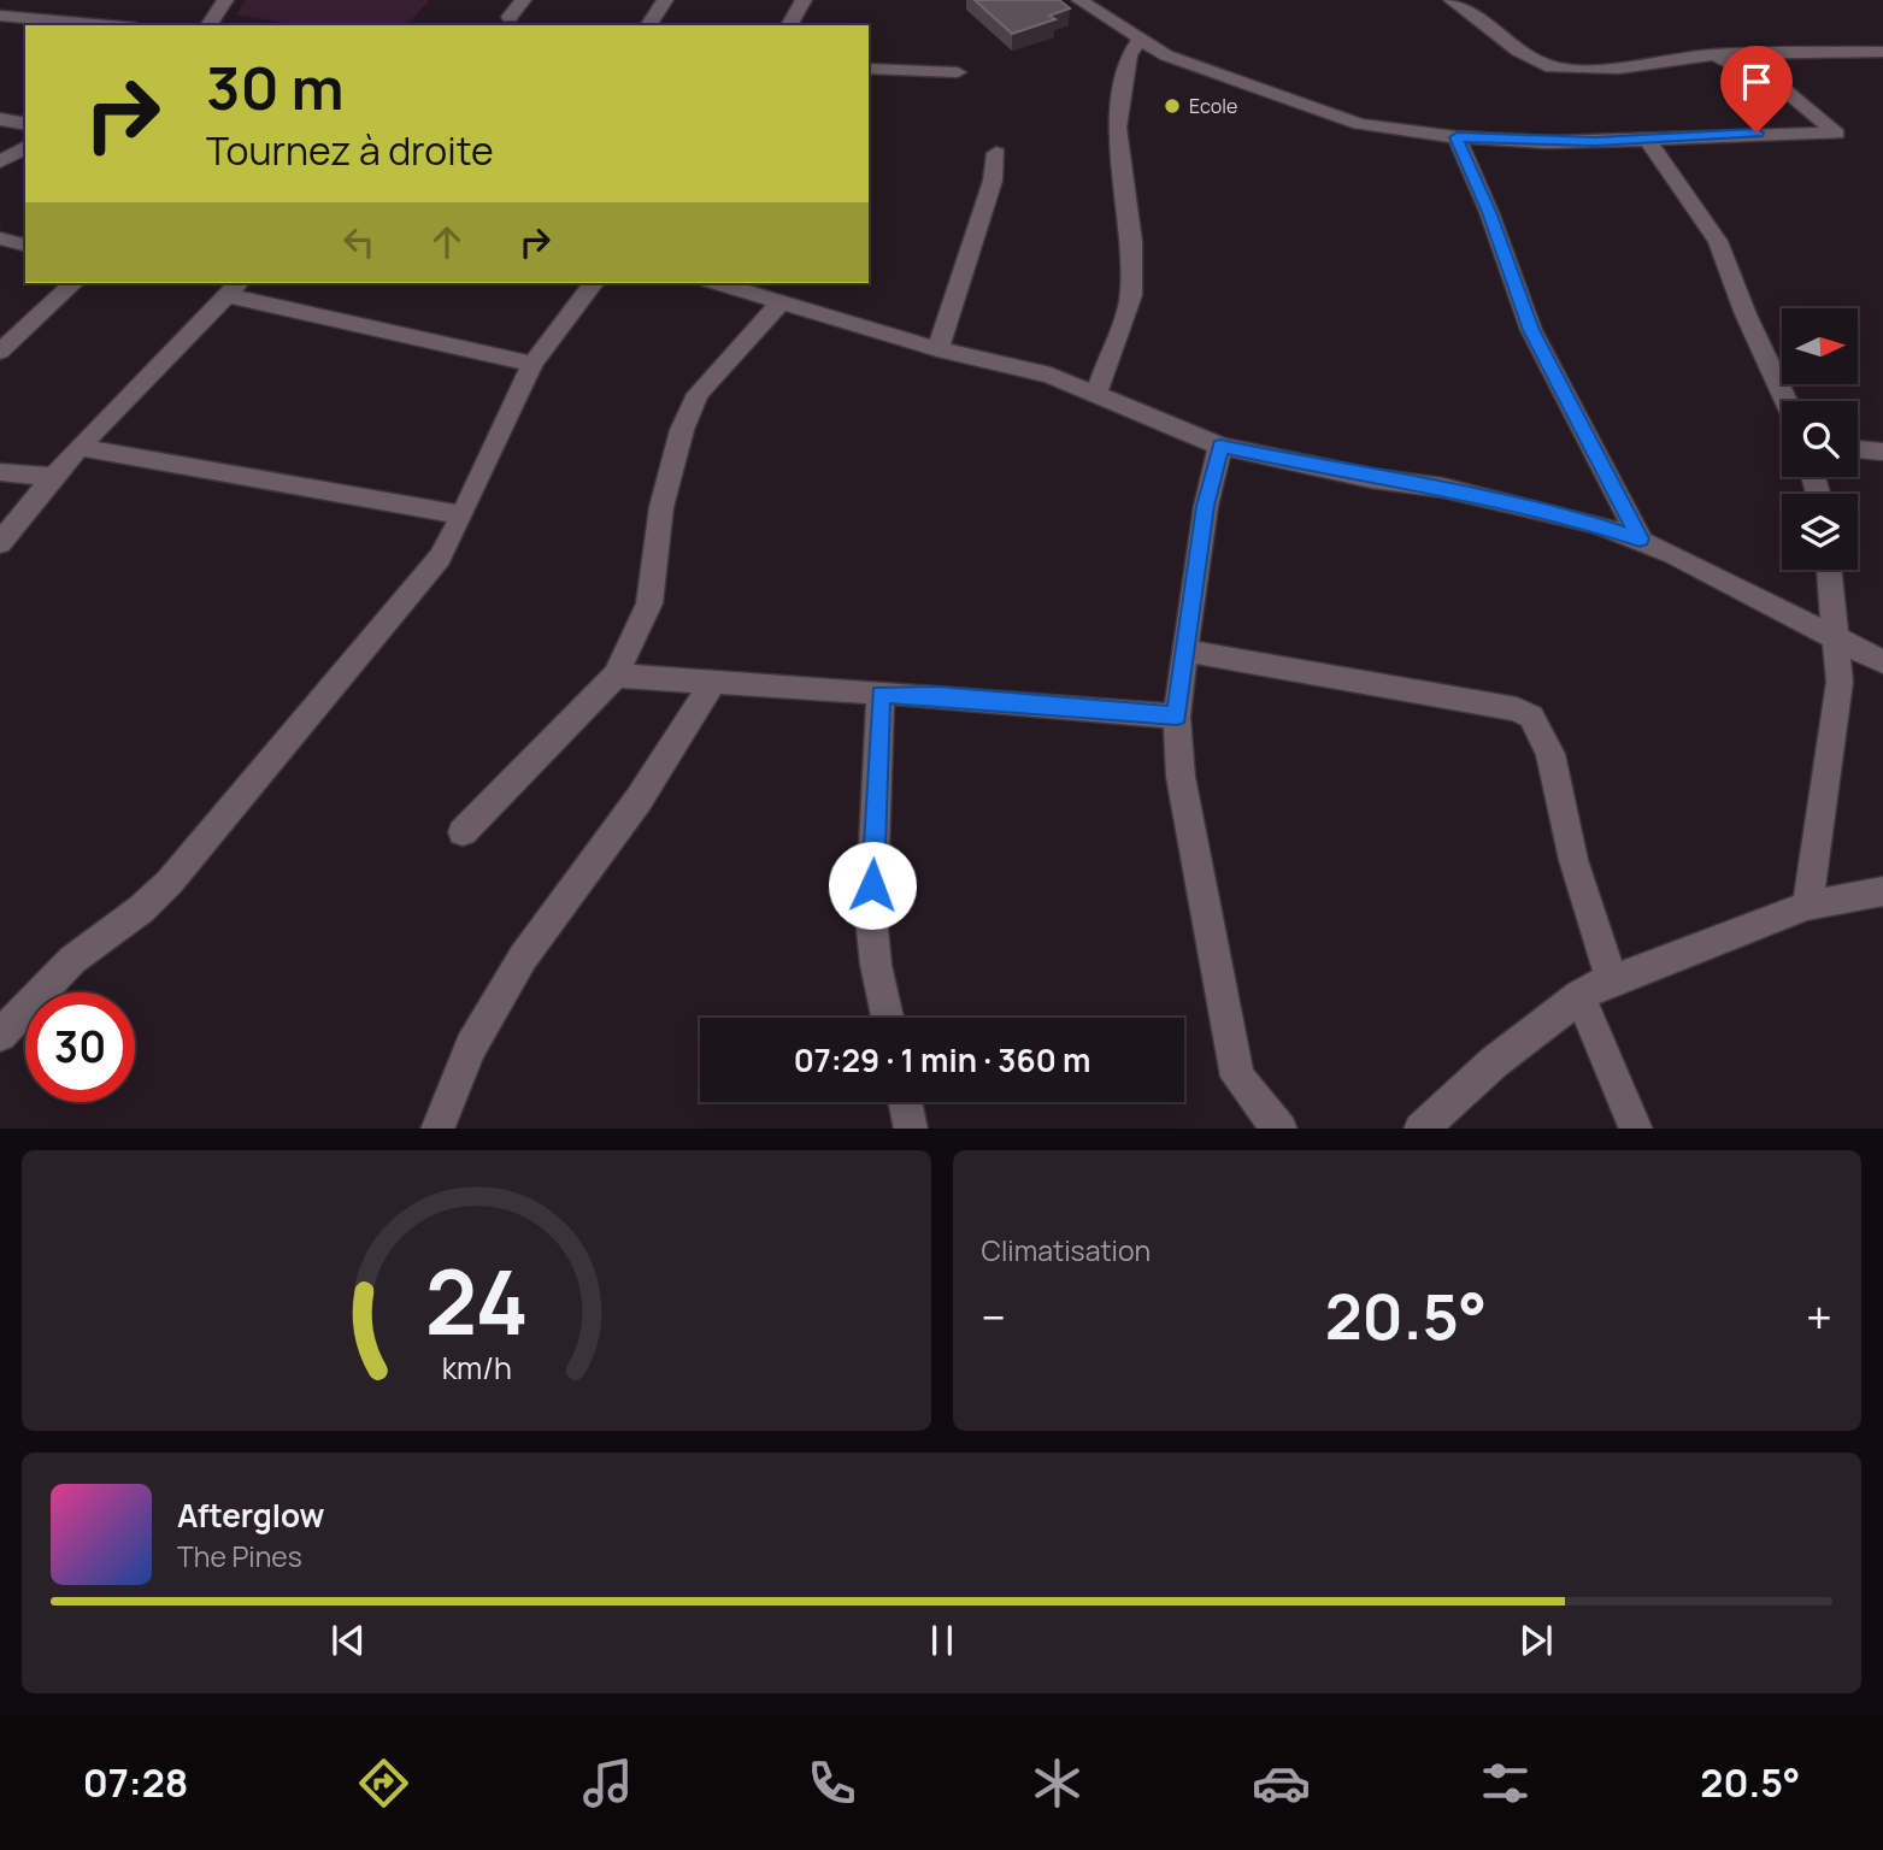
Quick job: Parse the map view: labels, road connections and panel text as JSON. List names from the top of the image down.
{
  "places": ["Ecole"],
  "north": "right",
  "page": {
    "turn": ["30 m", "Tournez à droite"],
    "limit": "30",
    "trip": "07:29 · 1 min · 360 m",
    "tile": "Climatisation",
    "heat": ["−", "20.5°", "+"],
    "song": ["Afterglow", "The Pines"],
    "tabs": ["07:28", "20.5°"],
    "gauge": ["24", "km/h"]
  }
}
